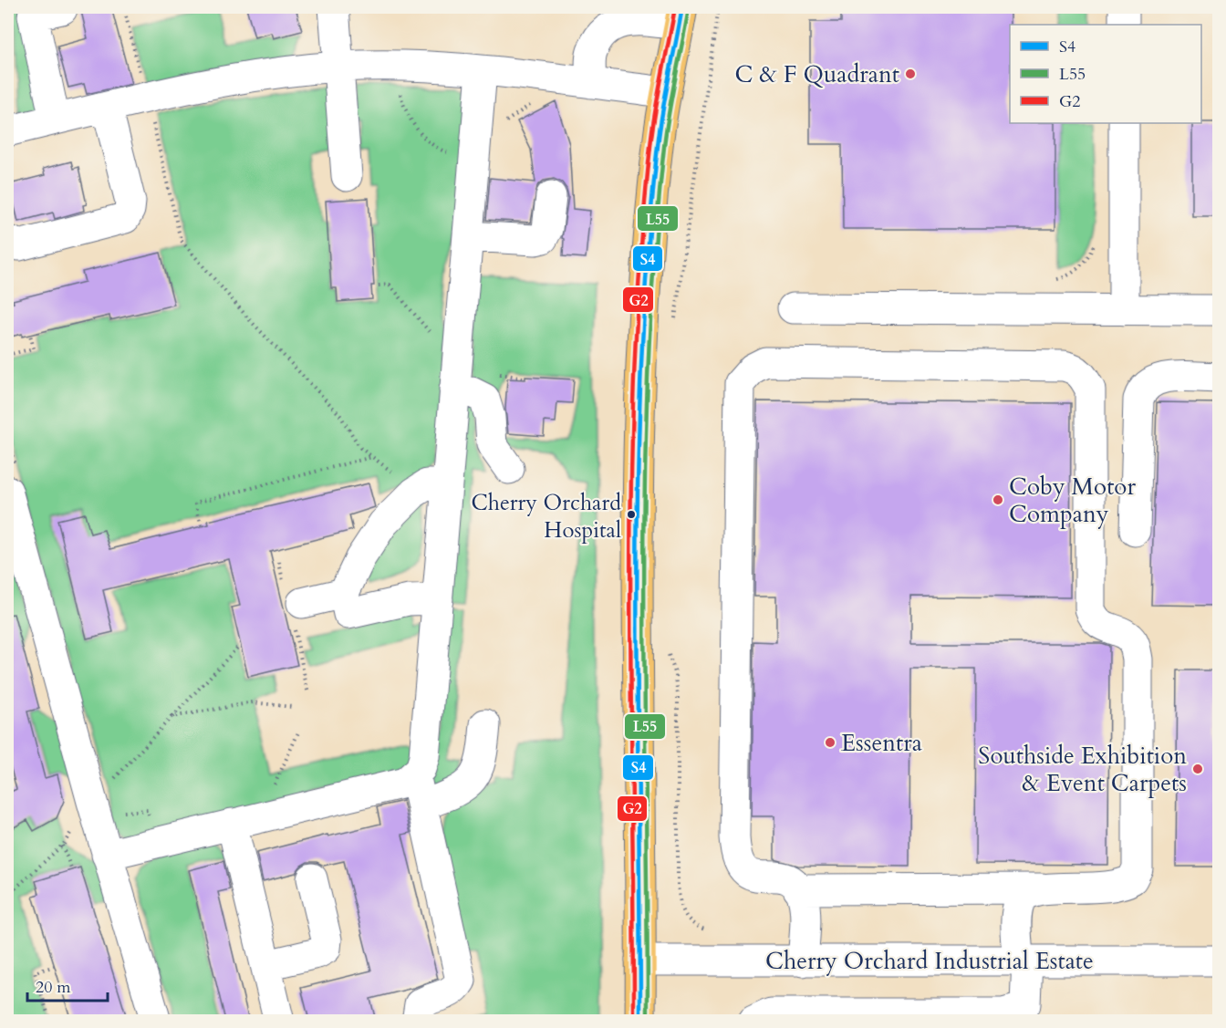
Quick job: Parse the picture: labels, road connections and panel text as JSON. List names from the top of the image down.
{
  "streets": {
    "street": ["Cherry Orchard Industrial Estate"]
  },
  "places": [
    "C & F Quadrant",
    "Coby Motor Company",
    "Cherry Orchard Hospital",
    "Essentra",
    "Southside Exhibition & Event Carpets"
  ],
  "lines": ["transit line S4", "transit line G2", "transit line L55"],
  "legend": ["S4", "L55", "G2"],
  "scale_bar": "20 m"
}
